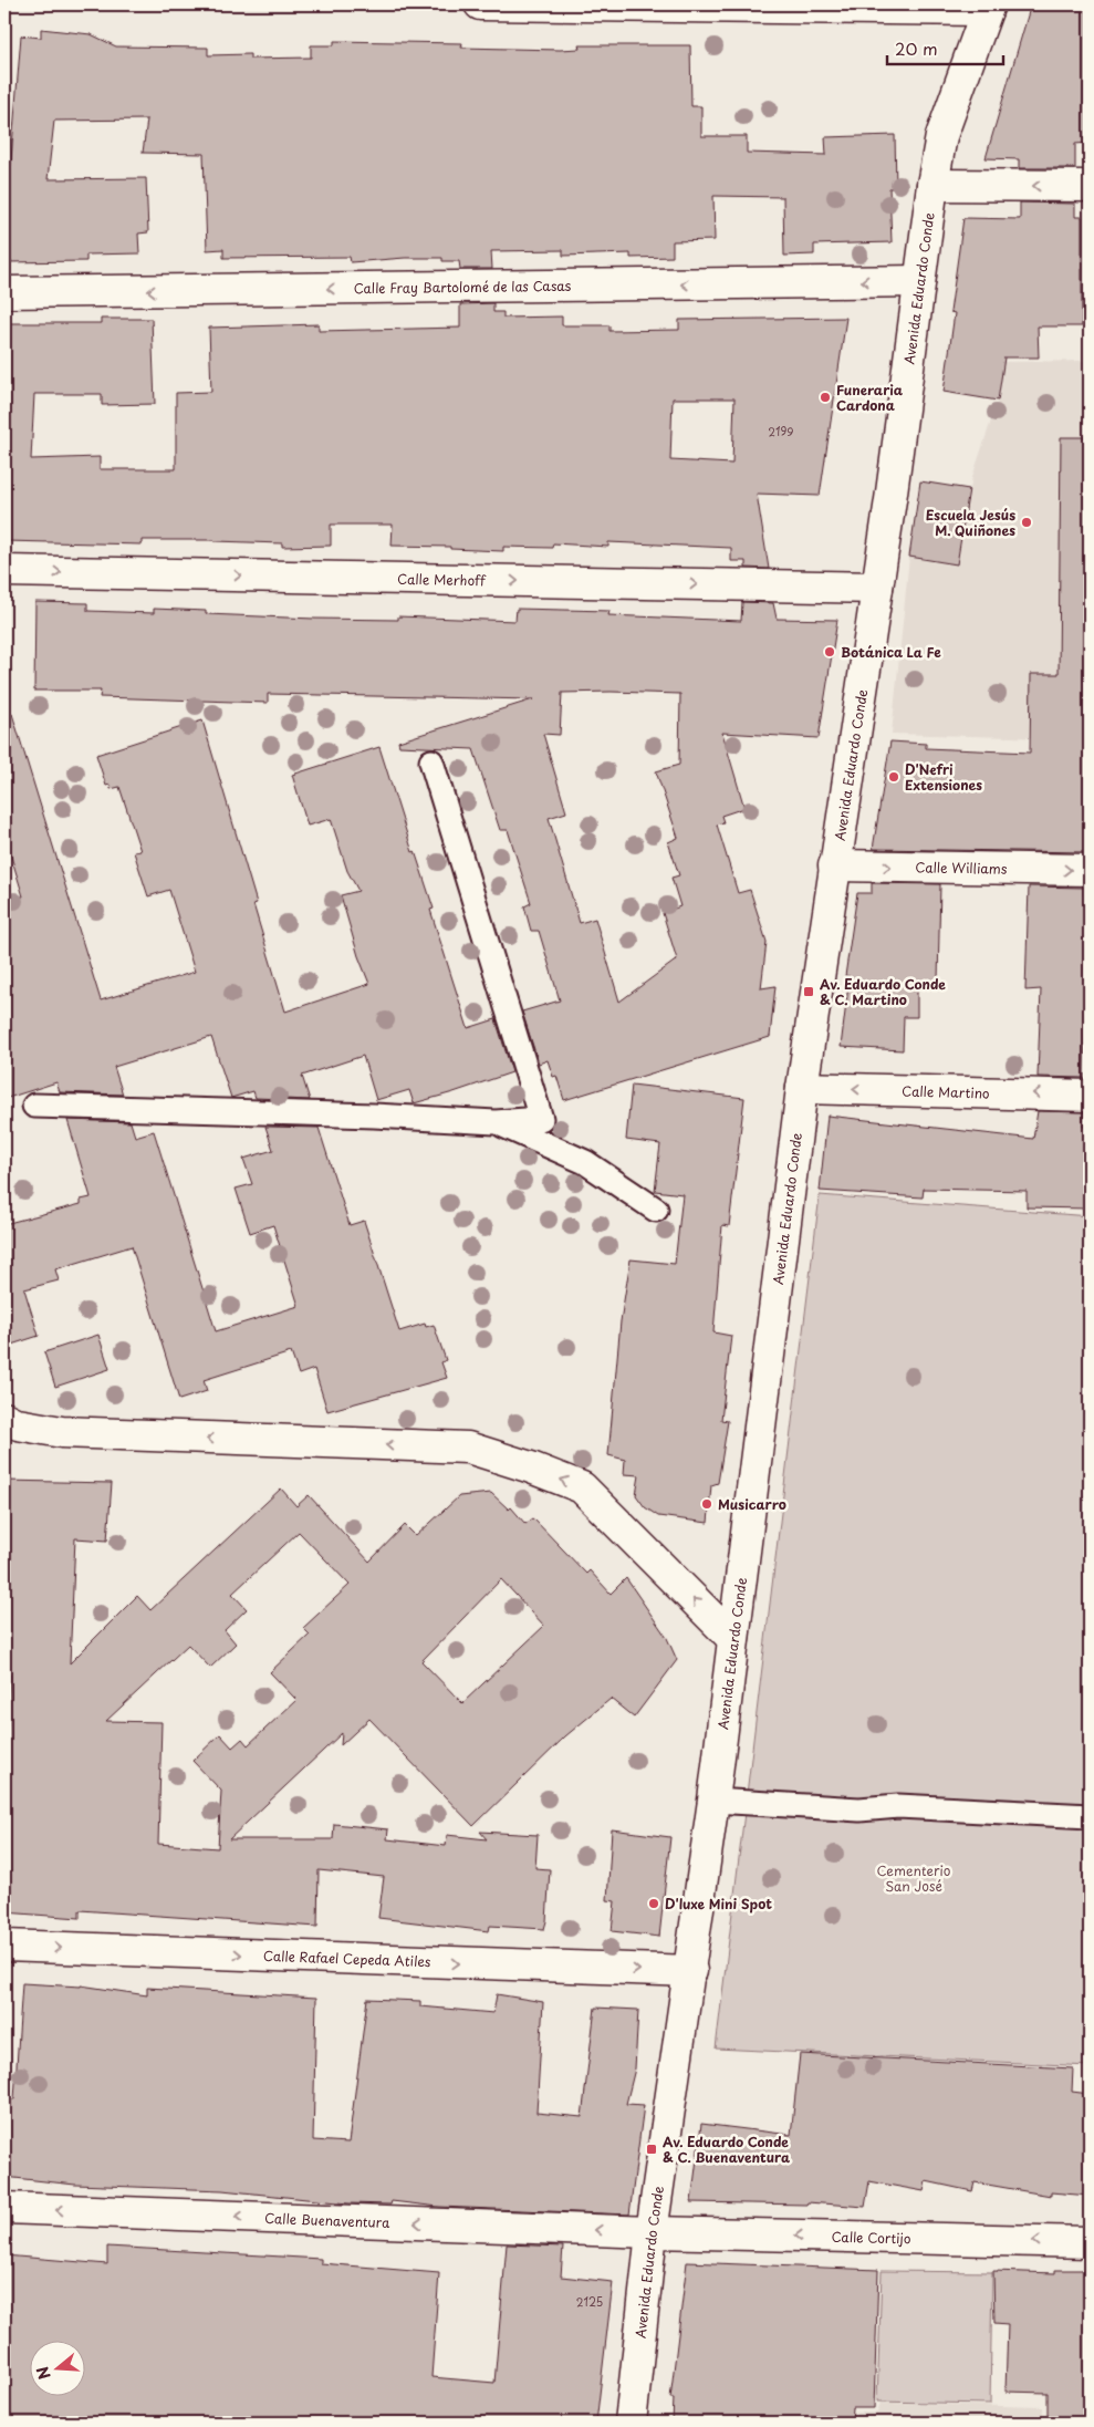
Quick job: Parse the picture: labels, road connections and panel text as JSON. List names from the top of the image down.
{
  "streets": {
    "street": [
      "Calle Fray Bartolomé de las Casas",
      "Avenida Eduardo Conde",
      "Calle Merhoff",
      "Calle Williams",
      "Calle Martino",
      "Calle Rafael Cepeda Atiles",
      "Calle Buenaventura",
      "Calle Cortijo"
    ]
  },
  "crossings": [
    ["Calle Fray Bartolomé de las Casas", "Avenida Eduardo Conde"],
    ["Avenida Eduardo Conde", "Calle Merhoff"],
    ["Avenida Eduardo Conde", "Calle Williams"],
    ["Avenida Eduardo Conde", "Calle Martino"],
    ["Avenida Eduardo Conde", "Calle Rafael Cepeda Atiles"],
    ["Avenida Eduardo Conde", "Calle Buenaventura"],
    ["Avenida Eduardo Conde", "Calle Cortijo"],
    ["Calle Buenaventura", "Calle Cortijo"]
  ],
  "one_way": [
    "Calle Fray Bartolomé de las Casas",
    "Calle Merhoff",
    "Calle Williams",
    "Calle Martino",
    "Calle Rafael Cepeda Atiles",
    "Calle Buenaventura",
    "Calle Cortijo"
  ],
  "parks": ["Cementerio San José"],
  "places": {
    "other": [
      "Funeraria Cardona",
      "Escuela Jesús M. Quiñones",
      "Botánica La Fe",
      "D'Nefri Extensiones",
      "Musicarro",
      "D'luxe Mini Spot"
    ],
    "transit": ["Av. Eduardo Conde & C. Martino", "Av. Eduardo Conde & C. Buenaventura"]
  },
  "house_numbers": ["2199", "2125"],
  "scale_bar": "20 m",
  "north": "left"
}
